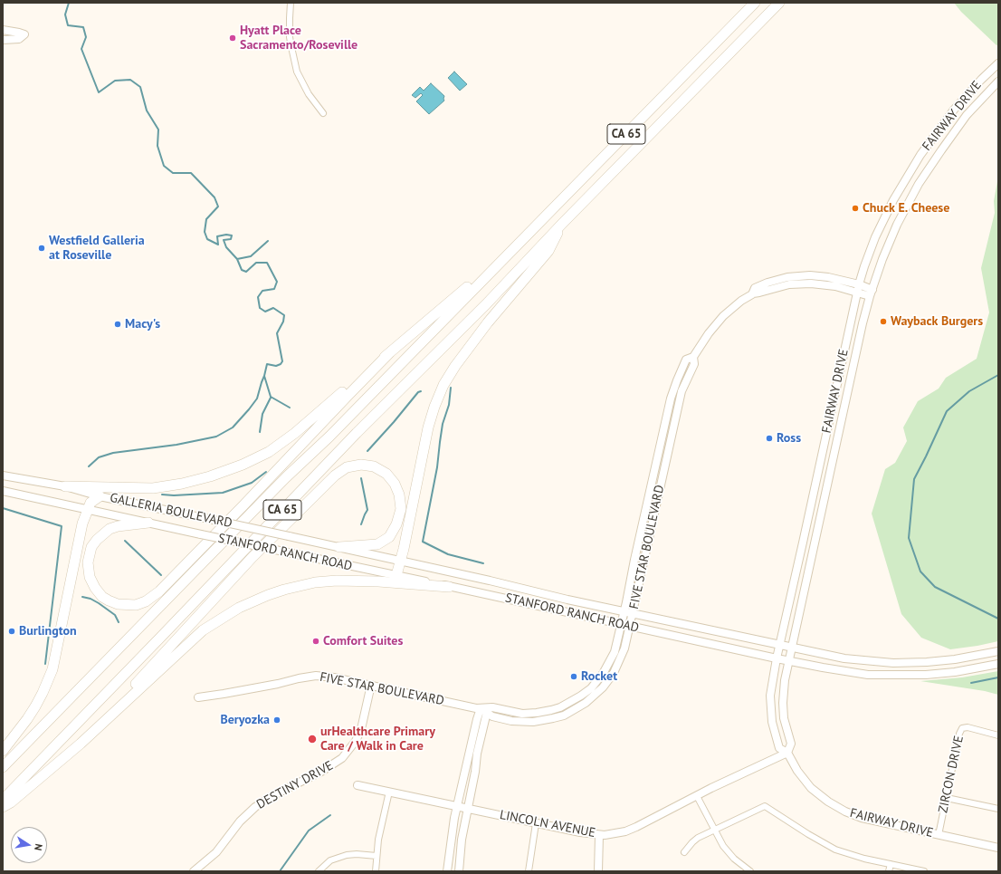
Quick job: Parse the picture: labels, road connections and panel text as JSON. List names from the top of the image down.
{
  "streets": {
    "highway": ["CA 65"],
    "main road": [
      "FAIRWAY DRIVE",
      "GALLERIA BOULEVARD",
      "FIVE STAR BOULEVARD",
      "STANFORD RANCH ROAD",
      "DESTINY DRIVE",
      "LINCOLN AVENUE"
    ],
    "street": ["ZIRCON DRIVE"]
  },
  "crossings": [
    ["FAIRWAY DRIVE", "FIVE STAR BOULEVARD"],
    ["FAIRWAY DRIVE", "STANFORD RANCH ROAD"],
    ["FAIRWAY DRIVE", "ZIRCON DRIVE"],
    ["FAIRWAY DRIVE", "LINCOLN AVENUE"],
    ["GALLERIA BOULEVARD", "STANFORD RANCH ROAD"],
    ["FIVE STAR BOULEVARD", "STANFORD RANCH ROAD"],
    ["FIVE STAR BOULEVARD", "DESTINY DRIVE"]
  ],
  "places": [
    "Hyatt Place Sacramento/Roseville",
    "Chuck E. Cheese",
    "Westfield Galleria at Roseville",
    "Wayback Burgers",
    "Macy's",
    "Ross",
    "Burlington",
    "Comfort Suites",
    "Rocket",
    "Beryozka",
    "urHealthcare Primary Care / Walk in Care"
  ],
  "north": "right"
}
